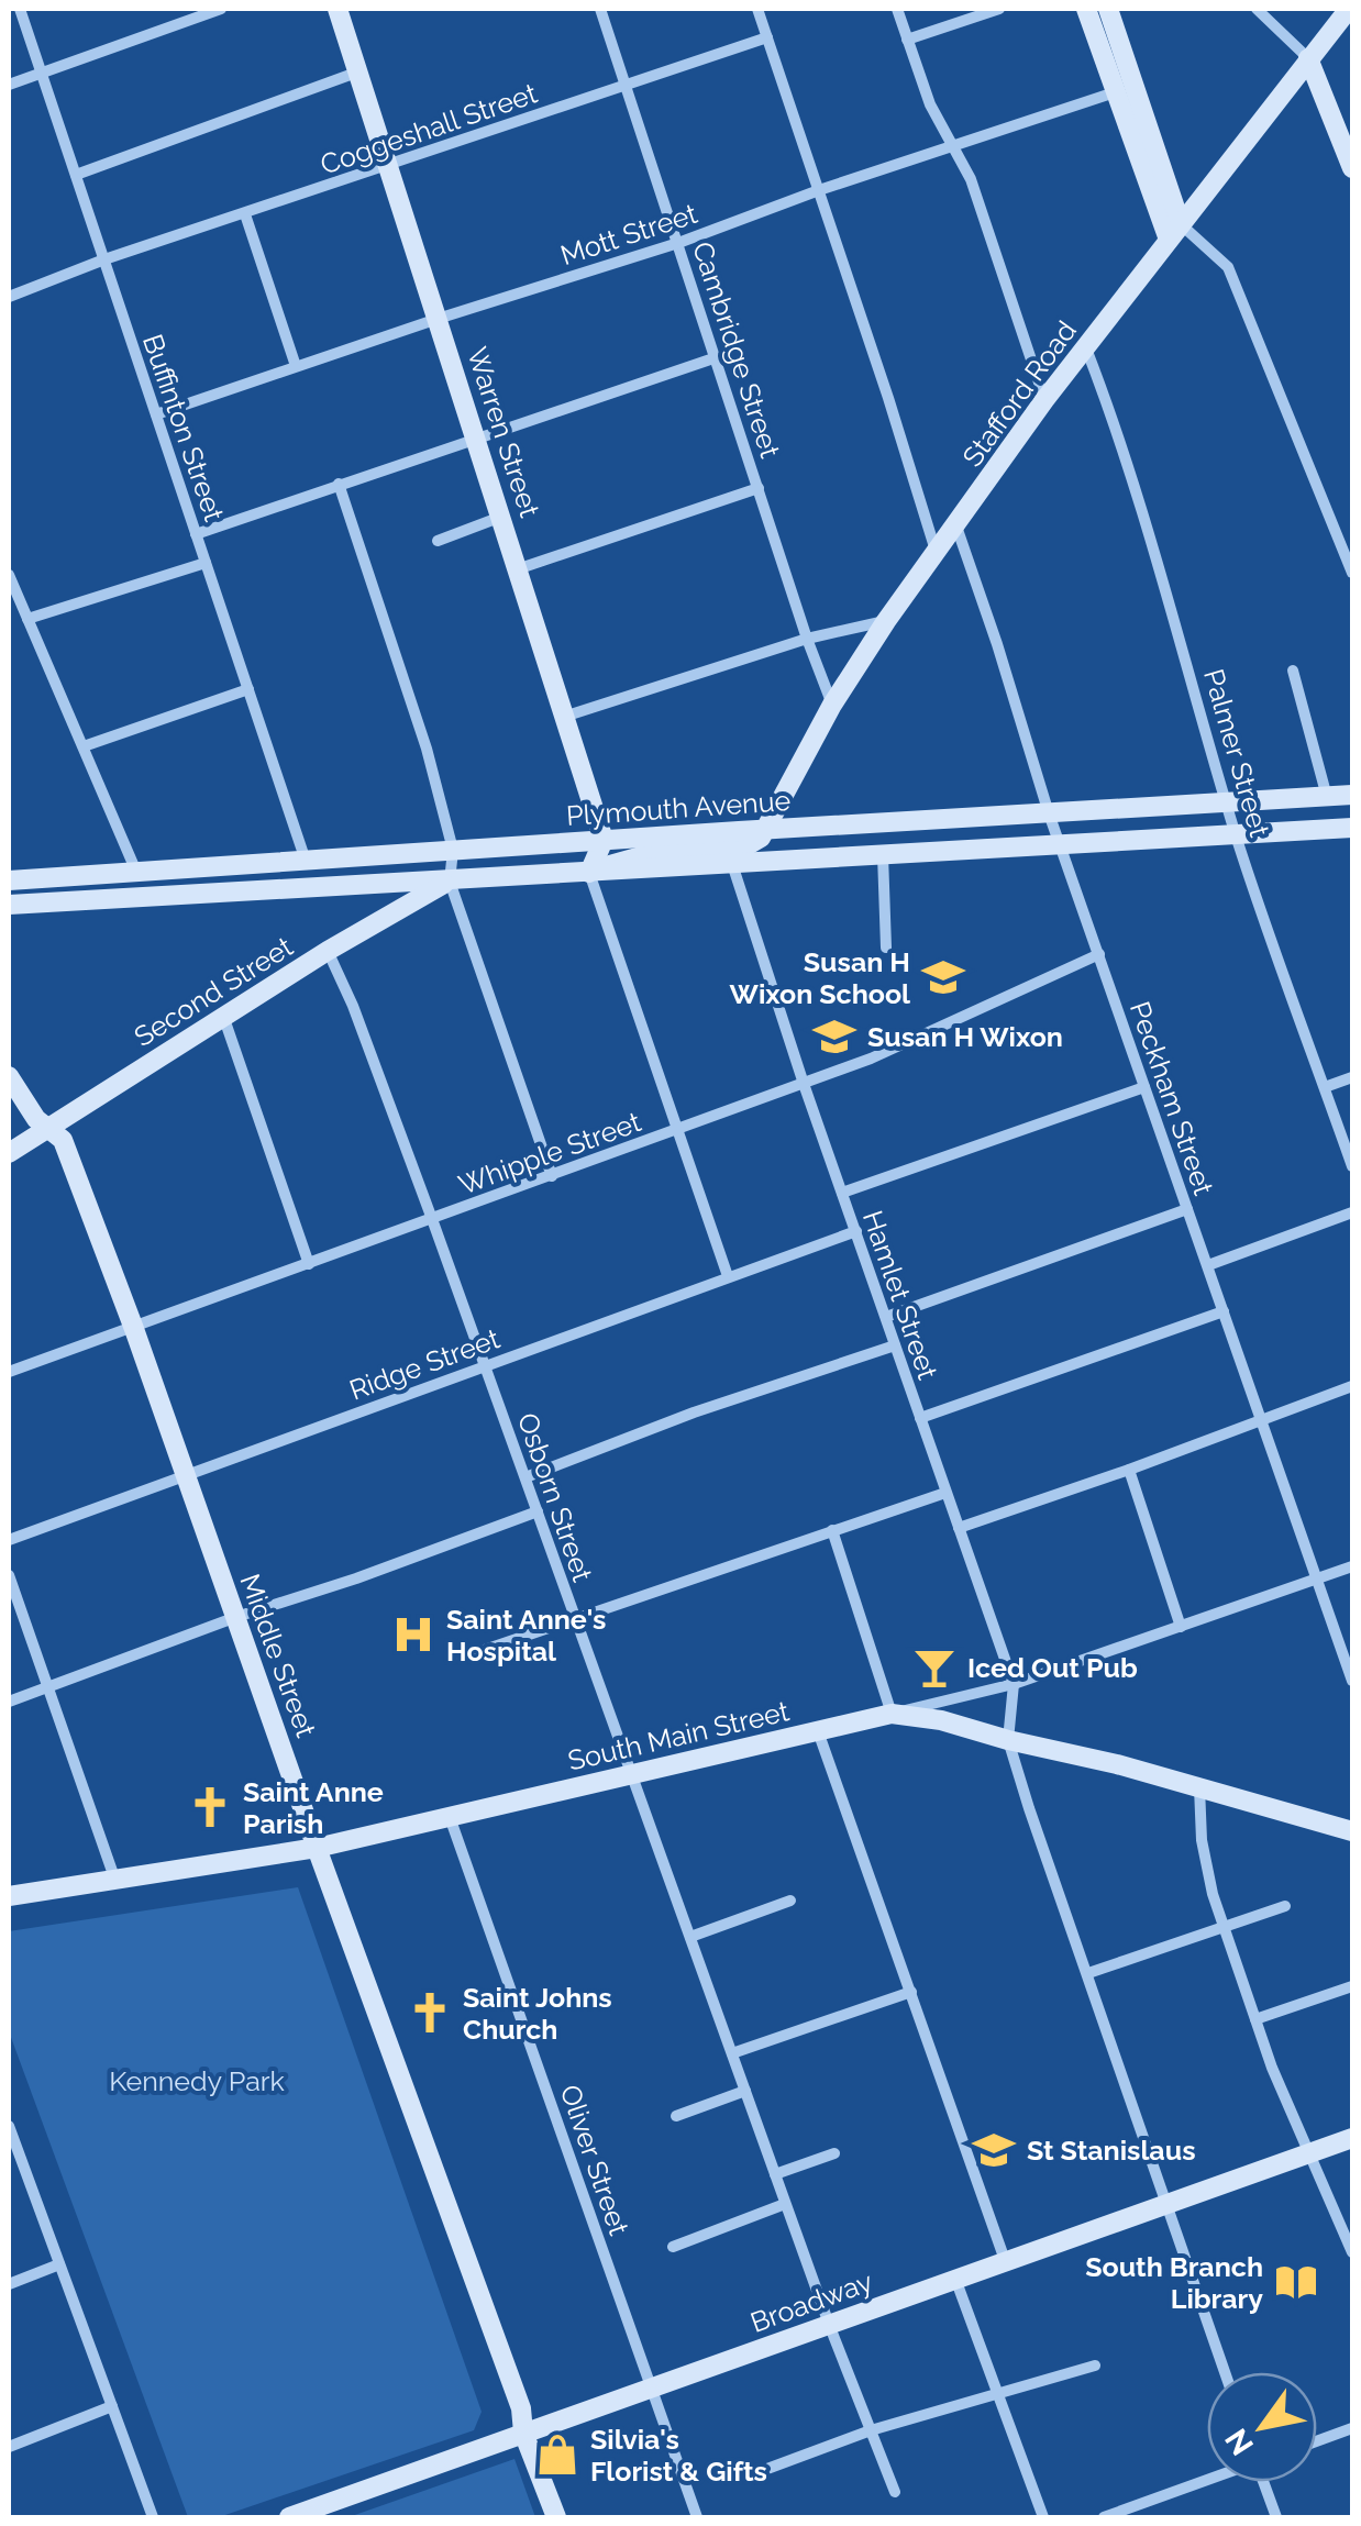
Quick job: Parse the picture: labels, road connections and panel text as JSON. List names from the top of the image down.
{
  "streets": {
    "main road": [
      "Stafford Road",
      "Warren Street",
      "Plymouth Avenue",
      "Second Street",
      "Middle Street",
      "South Main Street",
      "Broadway"
    ],
    "street": [
      "Coggeshall Street",
      "Mott Street",
      "Cambridge Street",
      "Buffinton Street",
      "Palmer Street",
      "Peckham Street",
      "Whipple Street",
      "Hamlet Street",
      "Ridge Street",
      "Osborn Street",
      "Oliver Street"
    ]
  },
  "crossings": [
    ["Coggeshall Street", "Cambridge Street"],
    ["Coggeshall Street", "Buffinton Street"],
    ["Coggeshall Street", "Warren Street"],
    ["Mott Street", "Cambridge Street"],
    ["Mott Street", "Buffinton Street"],
    ["Mott Street", "Warren Street"],
    ["Cambridge Street", "Stafford Road"],
    ["Stafford Road", "Palmer Street"],
    ["Stafford Road", "Plymouth Avenue"],
    ["Stafford Road", "Peckham Street"],
    ["Buffinton Street", "Plymouth Avenue"],
    ["Warren Street", "Plymouth Avenue"],
    ["Palmer Street", "Plymouth Avenue"],
    ["Plymouth Avenue", "Peckham Street"],
    ["Second Street", "Osborn Street"],
    ["Second Street", "Middle Street"],
    ["Peckham Street", "Whipple Street"],
    ["Whipple Street", "Hamlet Street"],
    ["Whipple Street", "Osborn Street"],
    ["Whipple Street", "Middle Street"],
    ["Hamlet Street", "Ridge Street"],
    ["Hamlet Street", "South Main Street"],
    ["Ridge Street", "Osborn Street"],
    ["Ridge Street", "Middle Street"],
    ["Osborn Street", "South Main Street"],
    ["Osborn Street", "Broadway"],
    ["Middle Street", "South Main Street"],
    ["Middle Street", "Broadway"],
    ["South Main Street", "Oliver Street"],
    ["Oliver Street", "Broadway"]
  ],
  "parks": ["Kennedy Park"],
  "places": {
    "school or university": ["Susan H Wixon School", "Susan H Wixon", "St Stanislaus"],
    "hospital": ["Saint Anne's Hospital"],
    "bar": ["Iced Out Pub"],
    "church": ["Saint Anne Parish", "Saint Johns Church"],
    "library": ["South Branch Library"],
    "shop": ["Silvia's Florist & Gifts"]
  },
  "north": "bottom left"
}
